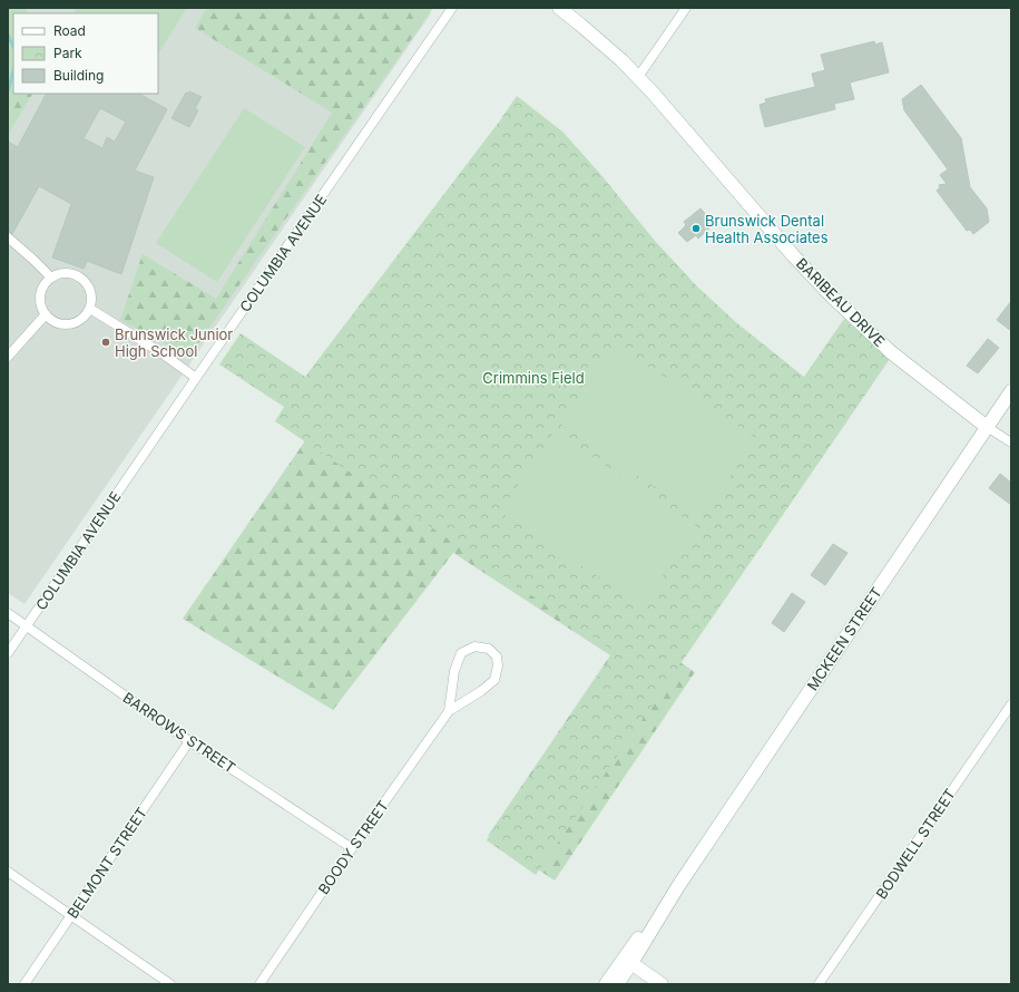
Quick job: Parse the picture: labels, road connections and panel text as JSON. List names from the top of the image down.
{
  "streets": {
    "street": [
      "COLUMBIA AVENUE",
      "BARIBEAU DRIVE",
      "MCKEEN STREET",
      "BARROWS STREET",
      "BODWELL STREET",
      "BOODY STREET",
      "BELMONT STREET"
    ]
  },
  "crossings": [
    ["COLUMBIA AVENUE", "BARROWS STREET"],
    ["BARIBEAU DRIVE", "MCKEEN STREET"],
    ["BARROWS STREET", "BOODY STREET"],
    ["BARROWS STREET", "BELMONT STREET"]
  ],
  "parks": ["Crimmins Field"],
  "places": ["Brunswick Dental Health Associates", "Brunswick Junior High School"],
  "legend": ["Road", "Park", "Building"]
}
